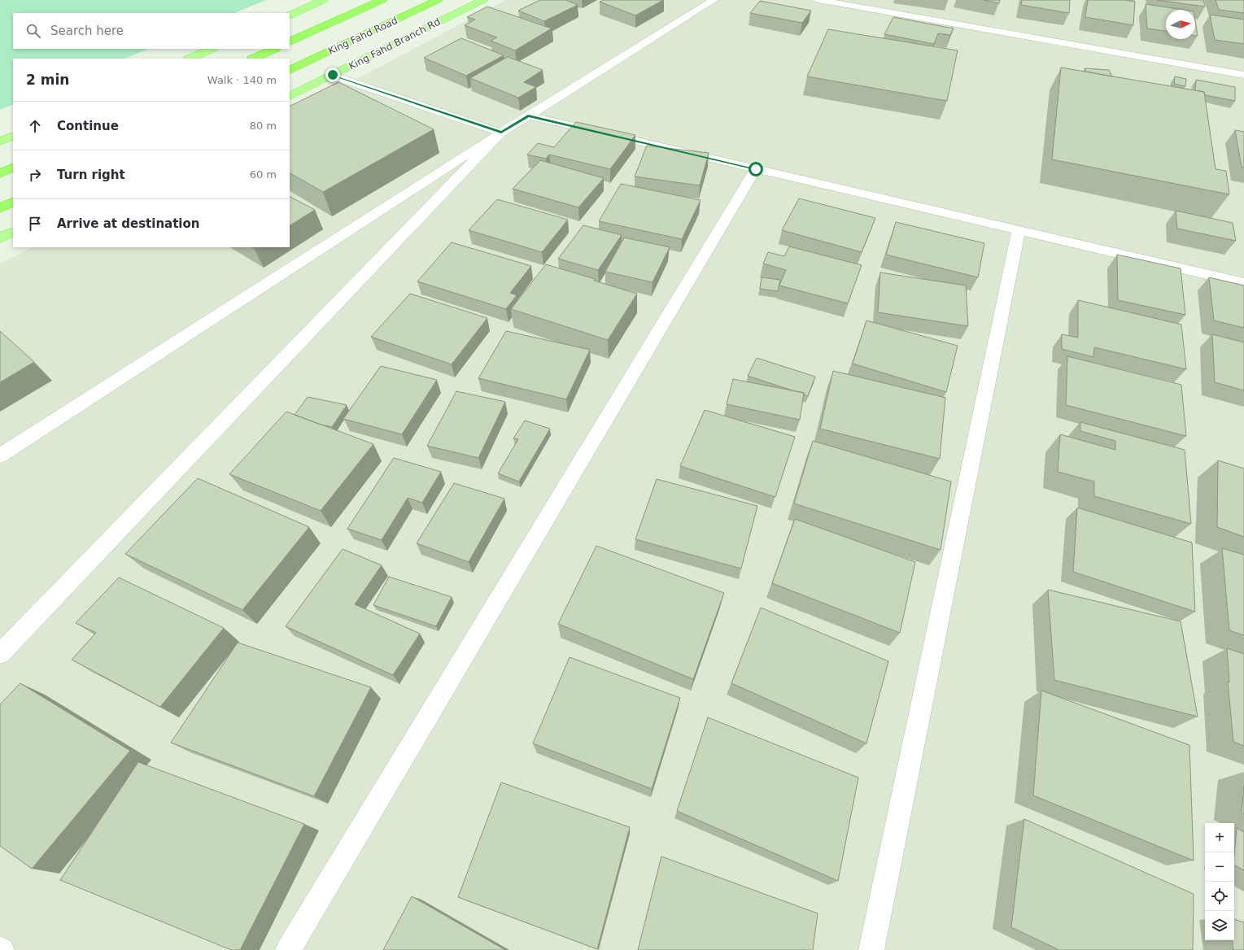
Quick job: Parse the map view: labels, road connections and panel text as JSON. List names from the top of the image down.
{
  "streets": {
    "highway": ["King Fahd Road"],
    "main road": ["King Fahd Branch Rd"]
  },
  "north": "right",
  "page": {
    "search": "Search here",
    "heading": ["2 min", "Walk · 140 m"],
    "list": [
      ["Continue", "80 m"],
      ["Turn right", "60 m"],
      "Arrive at destination"
    ],
    "map_buttons": ["+", "−"]
  }
}
